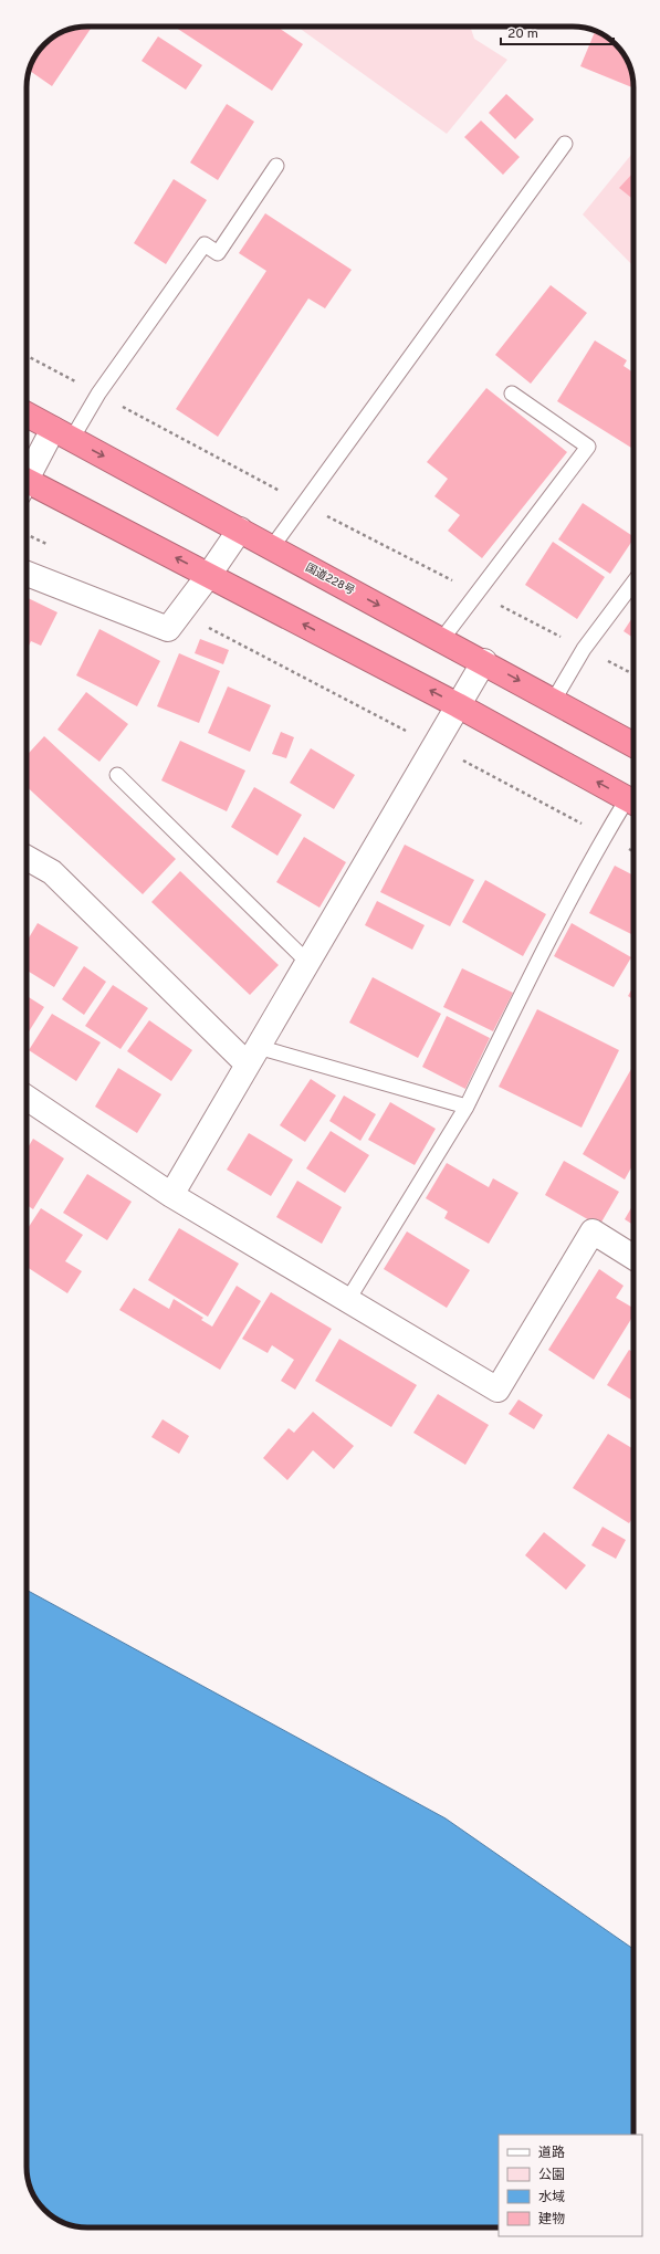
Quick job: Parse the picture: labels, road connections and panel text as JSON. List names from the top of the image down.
{
  "streets": {
    "highway": ["国道228号"]
  },
  "legend": [
    "道路",
    "公園",
    "水域",
    "建物"
  ],
  "scale_bar": "20 m"
}
